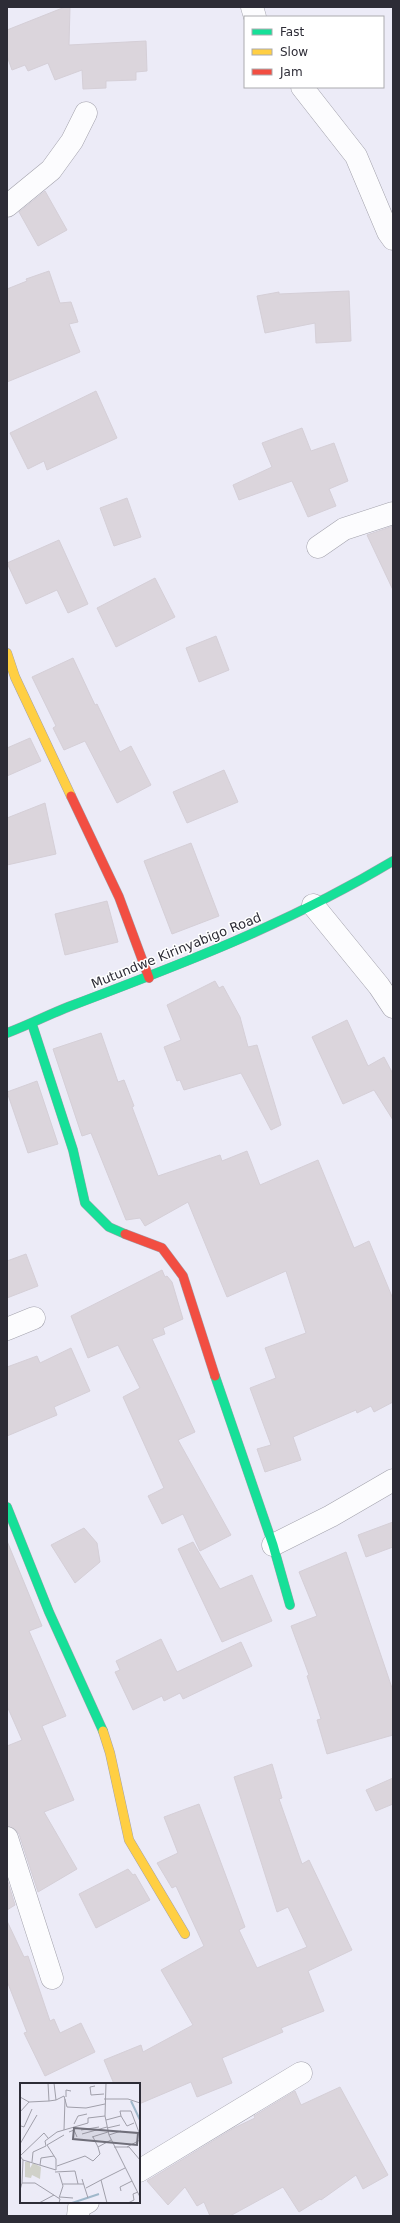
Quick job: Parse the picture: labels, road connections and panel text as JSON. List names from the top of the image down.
{
  "streets": {
    "street": ["Mutundwe Kirinyabigo Road"]
  },
  "legend": ["Fast", "Slow", "Jam"]
}
